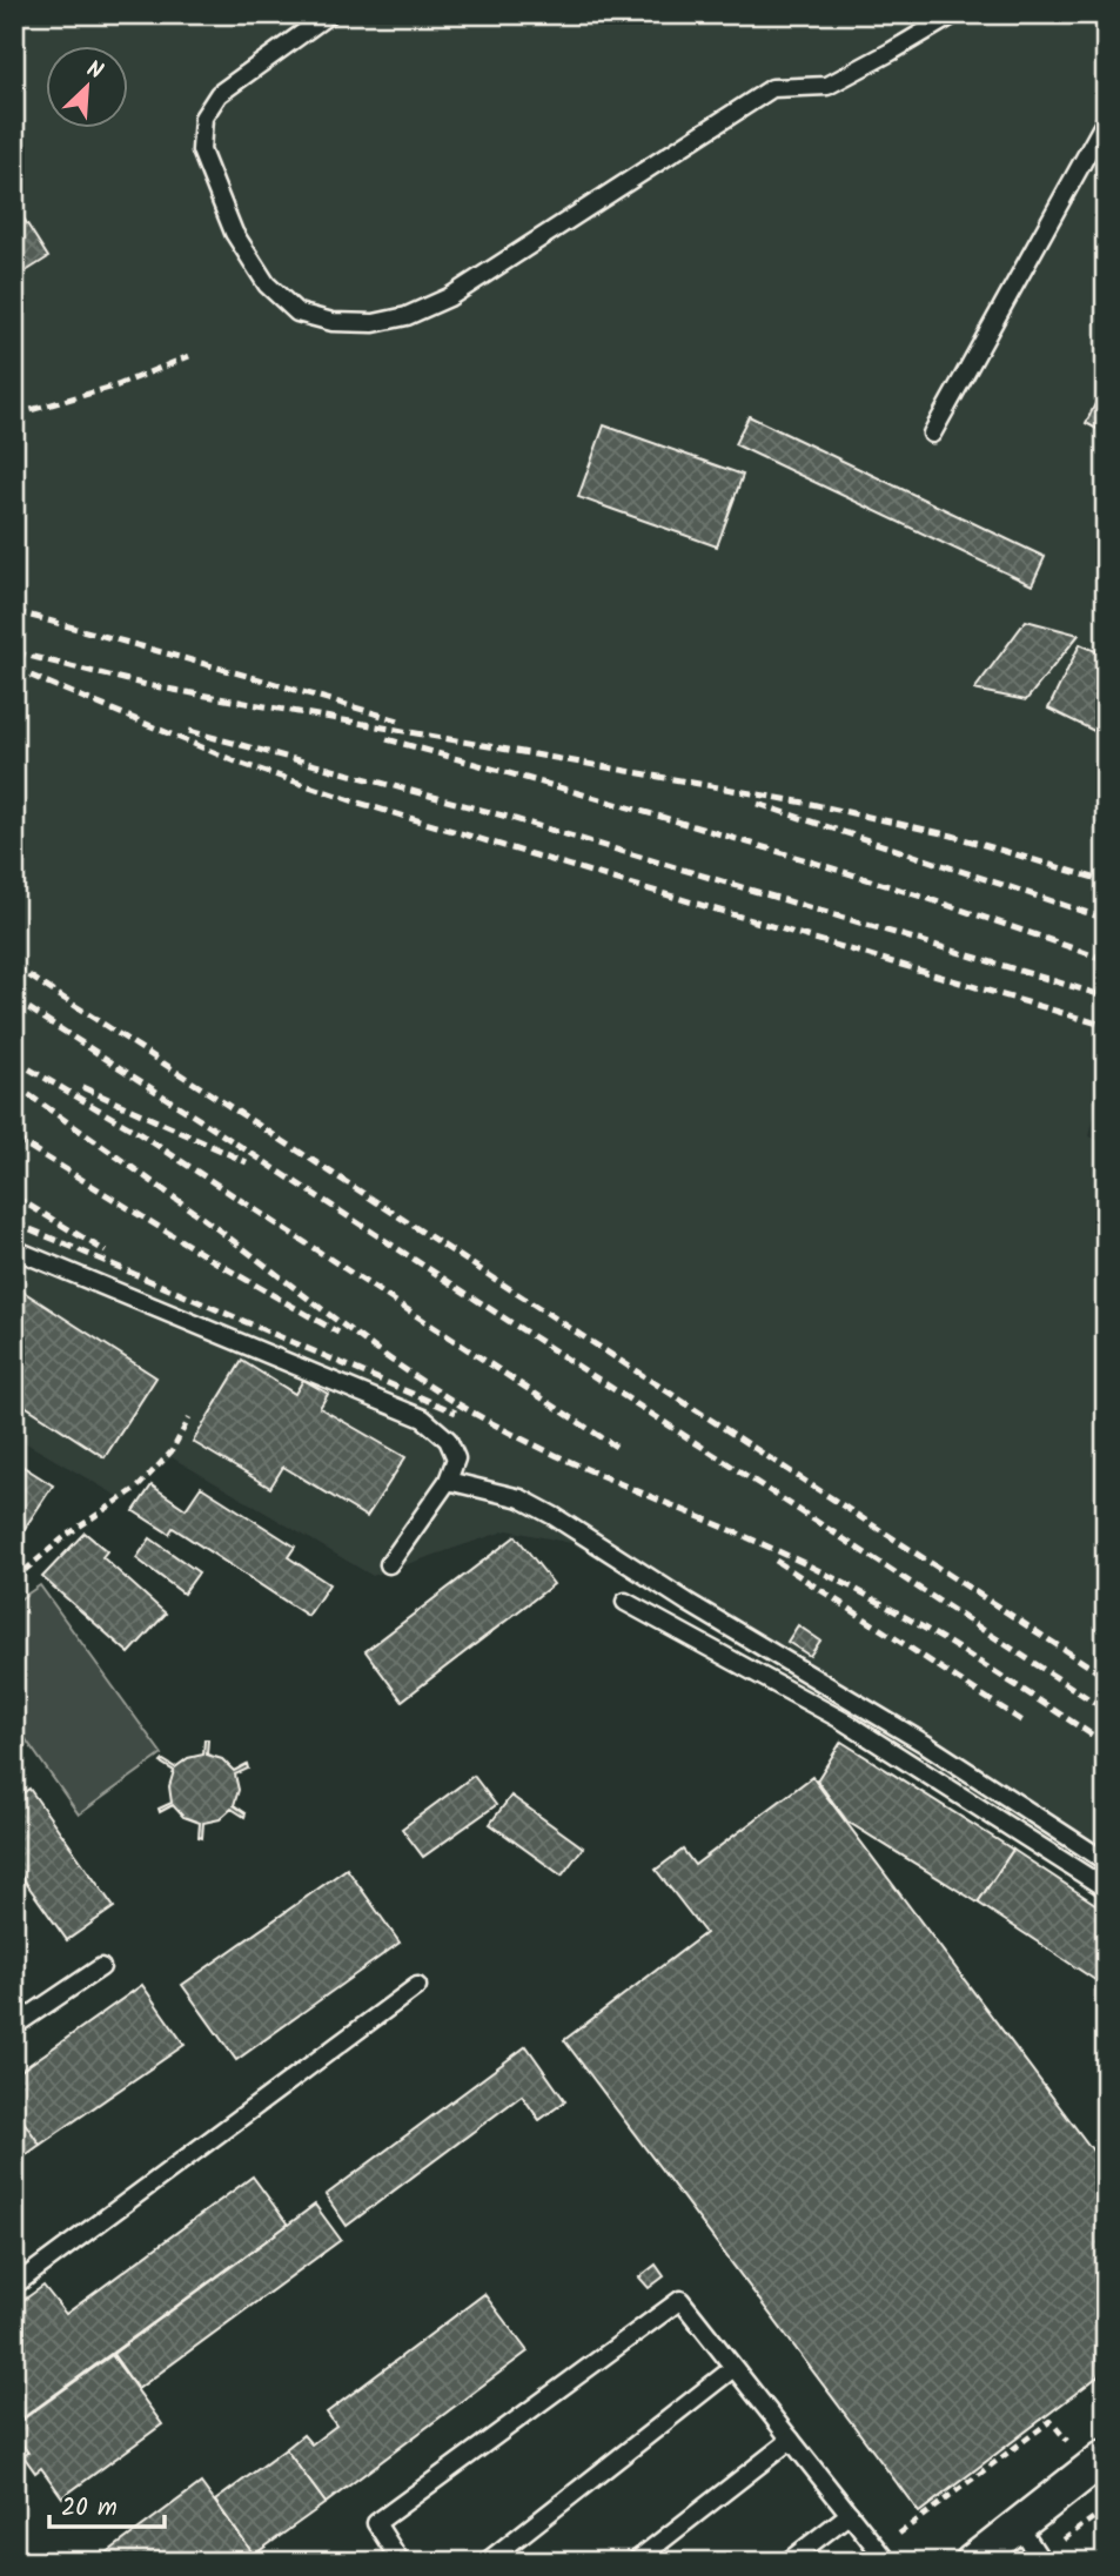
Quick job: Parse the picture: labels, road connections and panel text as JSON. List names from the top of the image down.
{
  "scale_bar": "20 m",
  "north": "top right"
}
